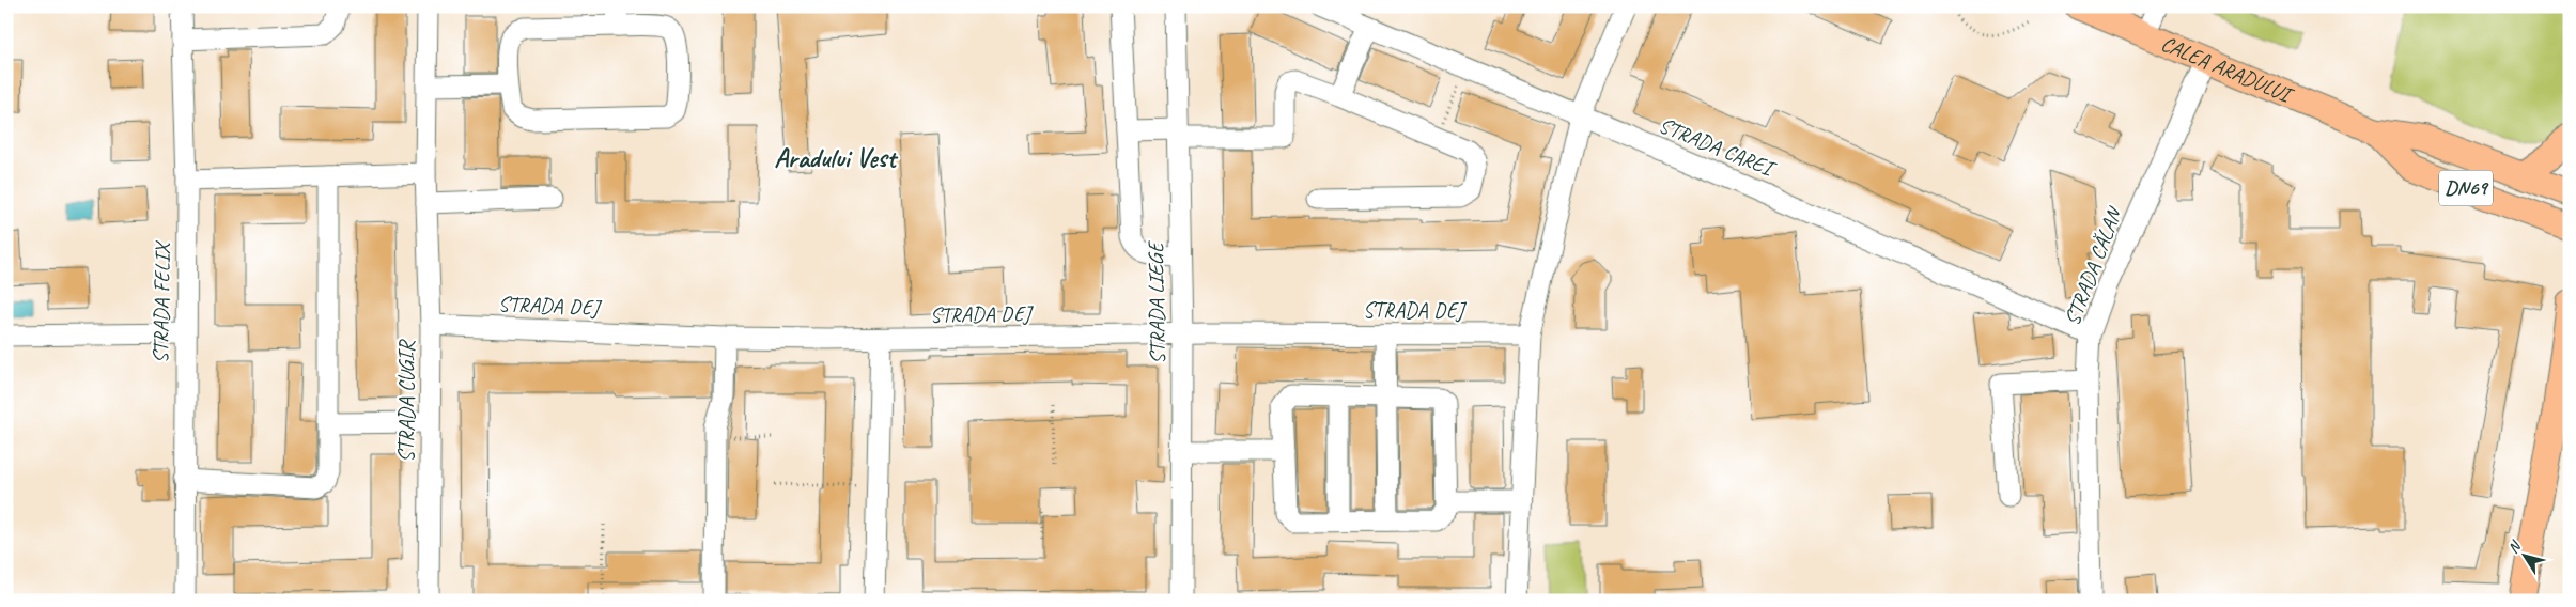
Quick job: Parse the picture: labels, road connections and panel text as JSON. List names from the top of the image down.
{
  "streets": {
    "main road": ["CALEA ARADULUI", "DN69"],
    "street": [
      "STRADA CAREI",
      "STRADA CĂLAN",
      "STRADA FELIX",
      "STRADA LIEGE",
      "STRADA DEJ",
      "STRADA CUGIR"
    ]
  },
  "crossings": [
    ["CALEA ARADULUI", "STRADA CĂLAN"],
    ["STRADA CAREI", "STRADA CĂLAN"],
    ["STRADA LIEGE", "STRADA DEJ"],
    ["STRADA DEJ", "STRADA CUGIR"]
  ],
  "districts": ["Aradului Vest"],
  "north": "top left"
}
